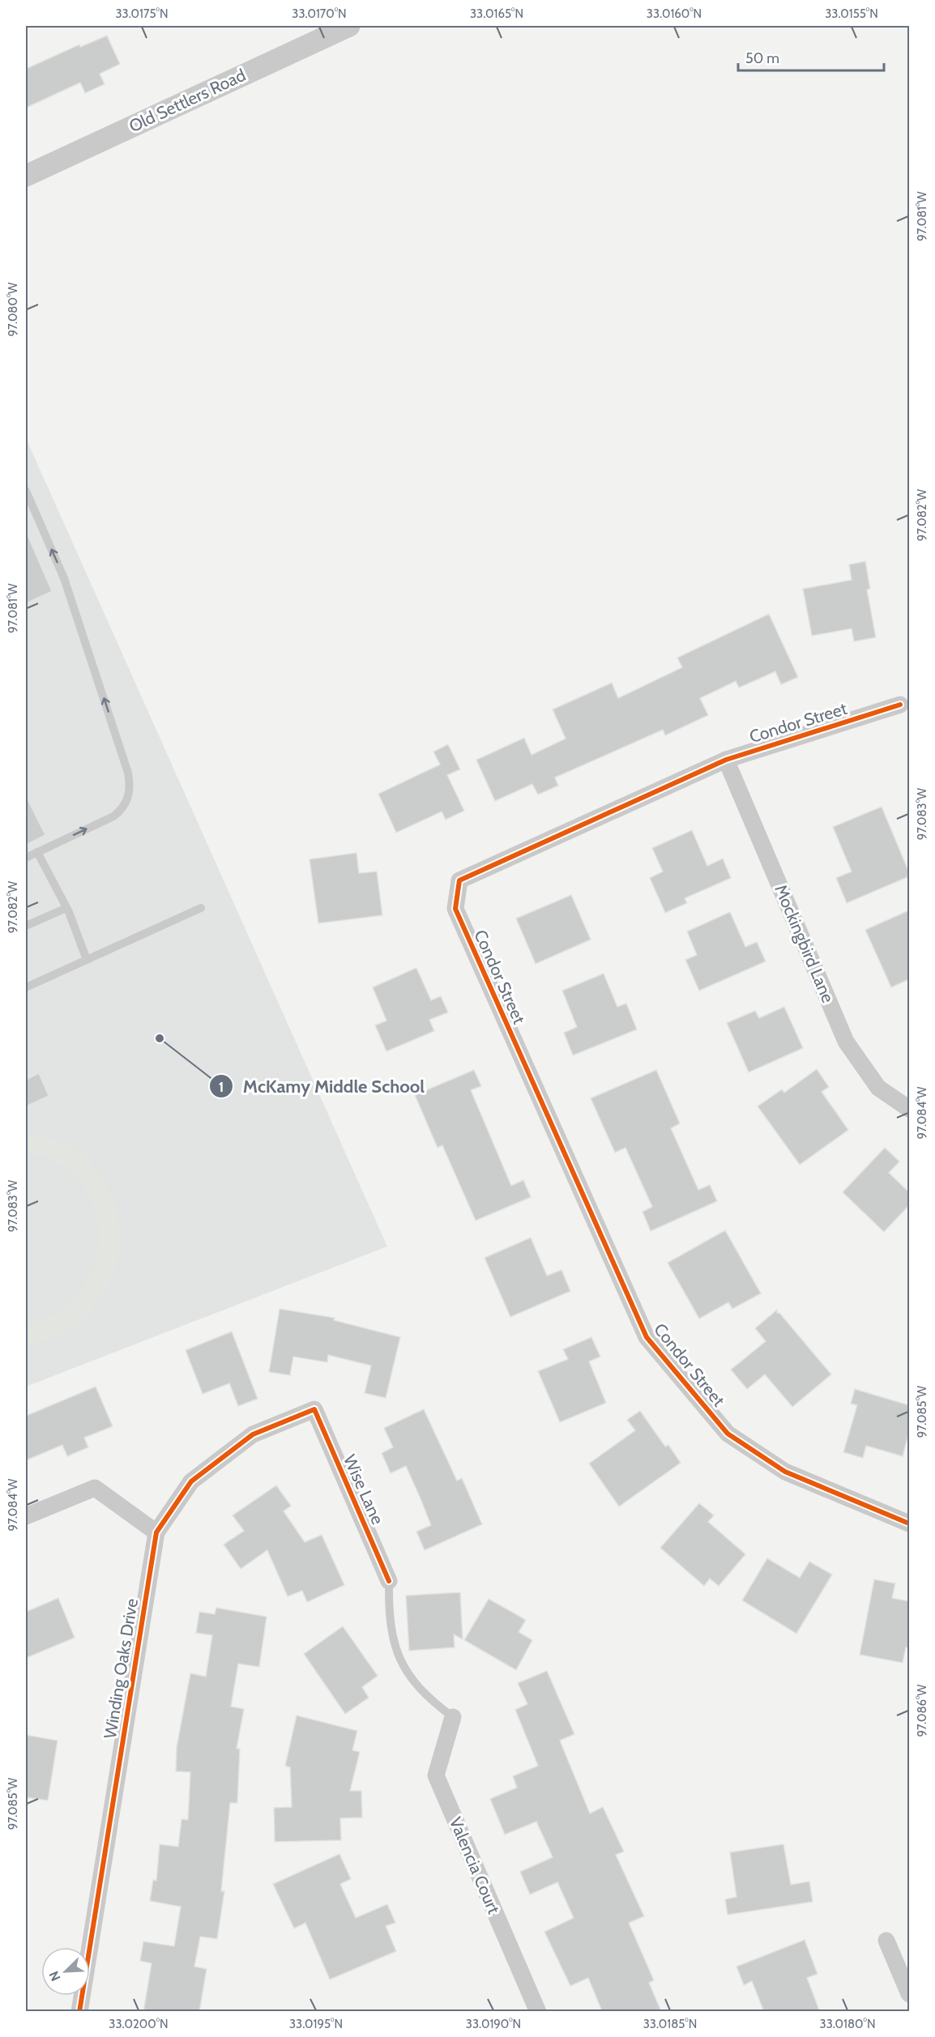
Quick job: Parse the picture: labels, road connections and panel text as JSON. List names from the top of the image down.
{
  "streets": {
    "street": [
      "Old Settlers Road",
      "Condor Street",
      "Mockingbird Lane",
      "Wise Lane",
      "Winding Oaks Drive",
      "Valencia Court"
    ]
  },
  "crossings": [
    ["Condor Street", "Mockingbird Lane"],
    ["Wise Lane", "Winding Oaks Drive"]
  ],
  "places": ["McKamy Middle School"],
  "scale_bar": "50 m",
  "north": "bottom left",
  "coordinates": [
    "33.0175°N",
    "33.0170°N",
    "33.0165°N",
    "33.0160°N",
    "33.0155°N",
    "97.081°W",
    "97.080°W",
    "97.082°W",
    "97.083°W",
    "97.084°W",
    "97.085°W",
    "97.086°W",
    "33.0200°N",
    "33.0195°N",
    "33.0190°N",
    "33.0185°N",
    "33.0180°N"
  ]
}
